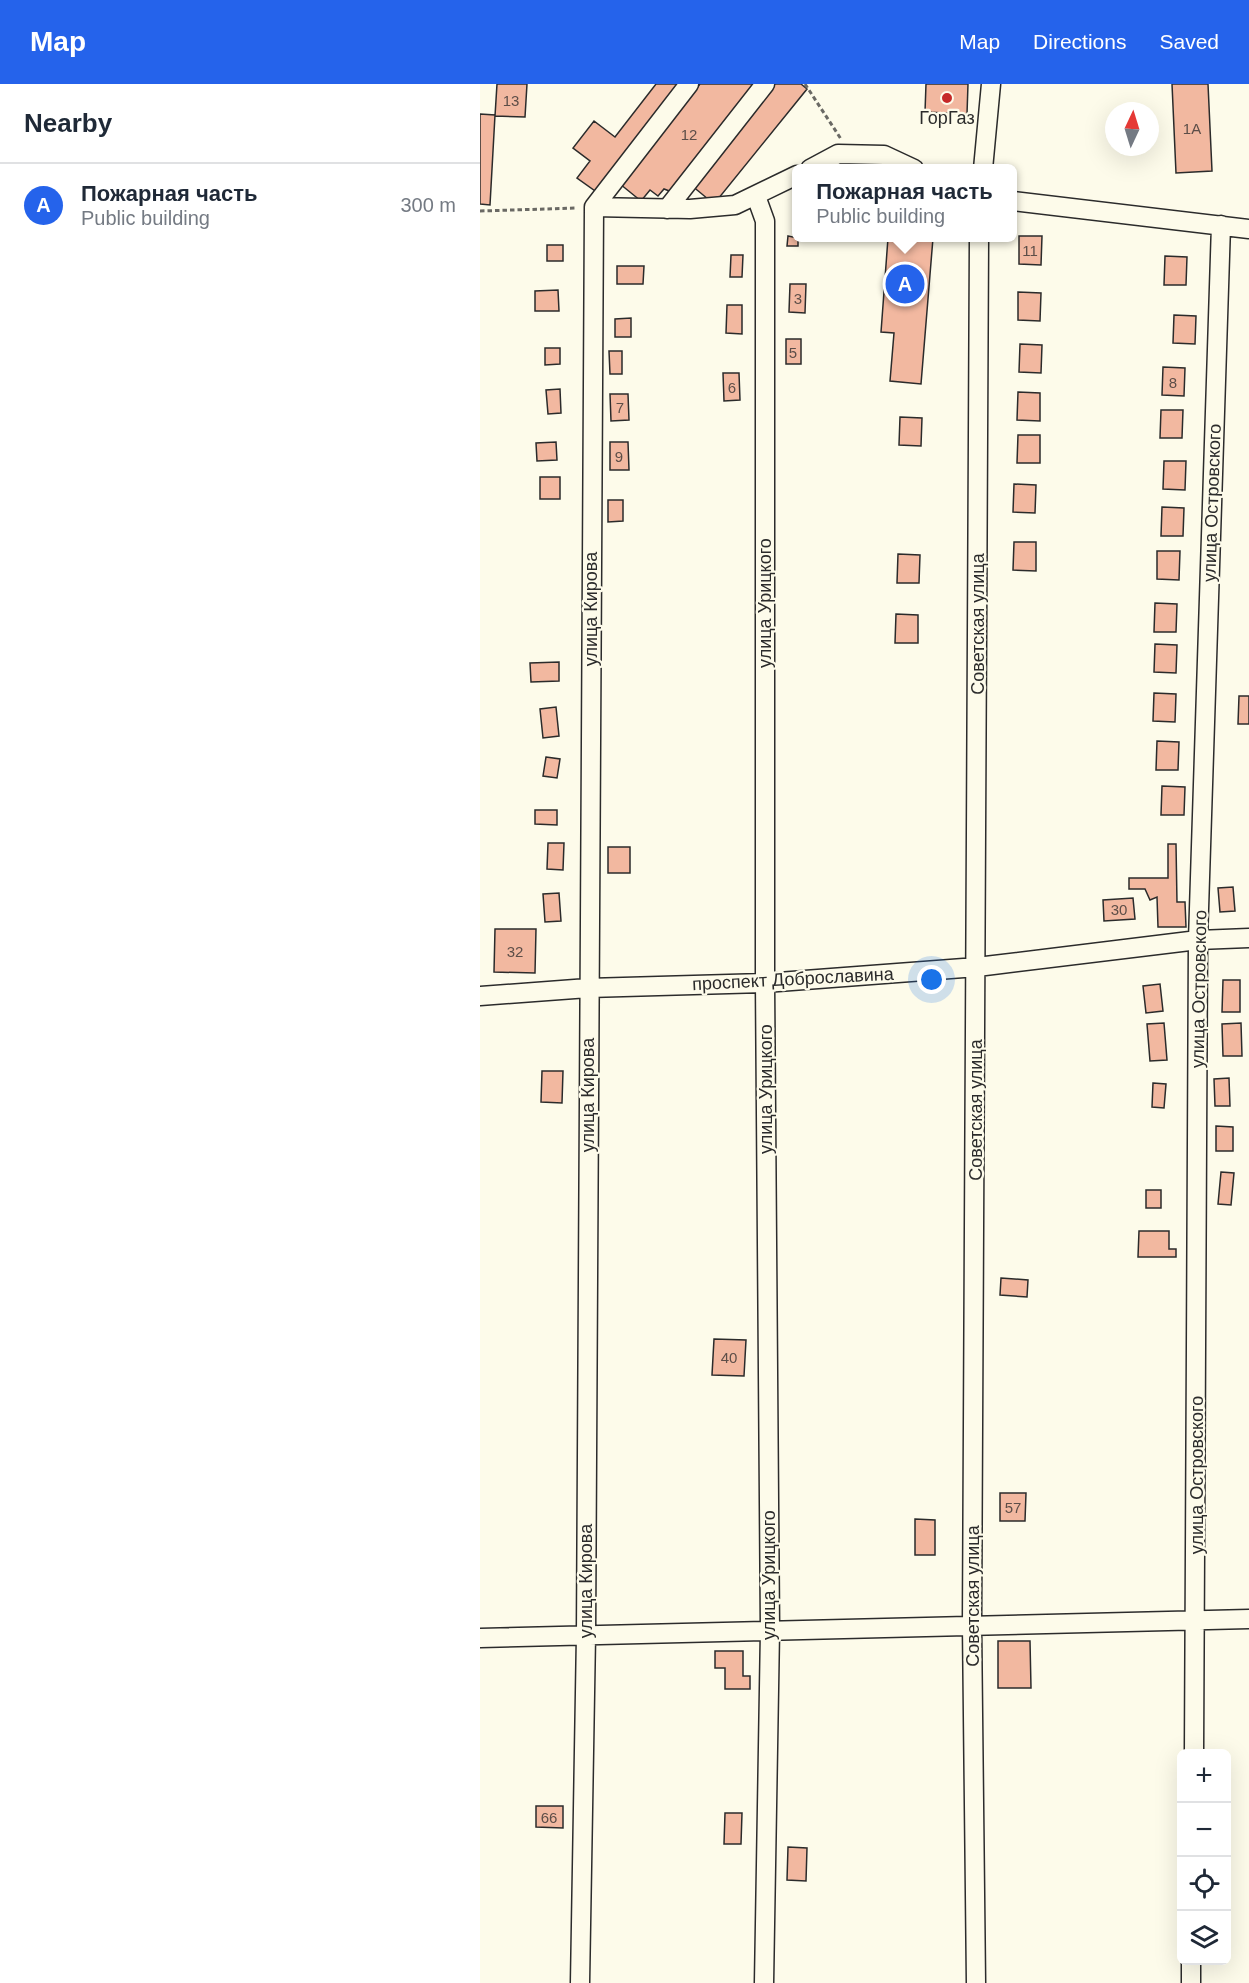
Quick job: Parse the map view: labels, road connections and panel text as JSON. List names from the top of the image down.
{
  "streets": {
    "street": [
      "улица Островского",
      "улица Урицкого",
      "улица Кирова",
      "Советская улица",
      "проспект Доброславина"
    ]
  },
  "crossings": [
    ["улица Островского", "проспект Доброславина"],
    ["улица Урицкого", "проспект Доброславина"],
    ["улица Кирова", "проспект Доброславина"],
    ["Советская улица", "проспект Доброславина"]
  ],
  "places": ["ГорГаз"],
  "house_numbers": [
    "13",
    "1А",
    "12",
    "11",
    "3",
    "5",
    "8",
    "6",
    "7",
    "9",
    "30",
    "32",
    "40",
    "57",
    "66"
  ],
  "north": "top",
  "page": {
    "header": "Map",
    "nav": ["Map", "Directions", "Saved"],
    "heading": "Nearby",
    "list": [
      {
        "mark": "A",
        "name": "Пожарная часть",
        "note": "Public building",
        "value": "300 m"
      }
    ],
    "popup": ["Пожарная часть", "Public building"],
    "pins": "A",
    "map_buttons": ["+", "−"]
  }
}
